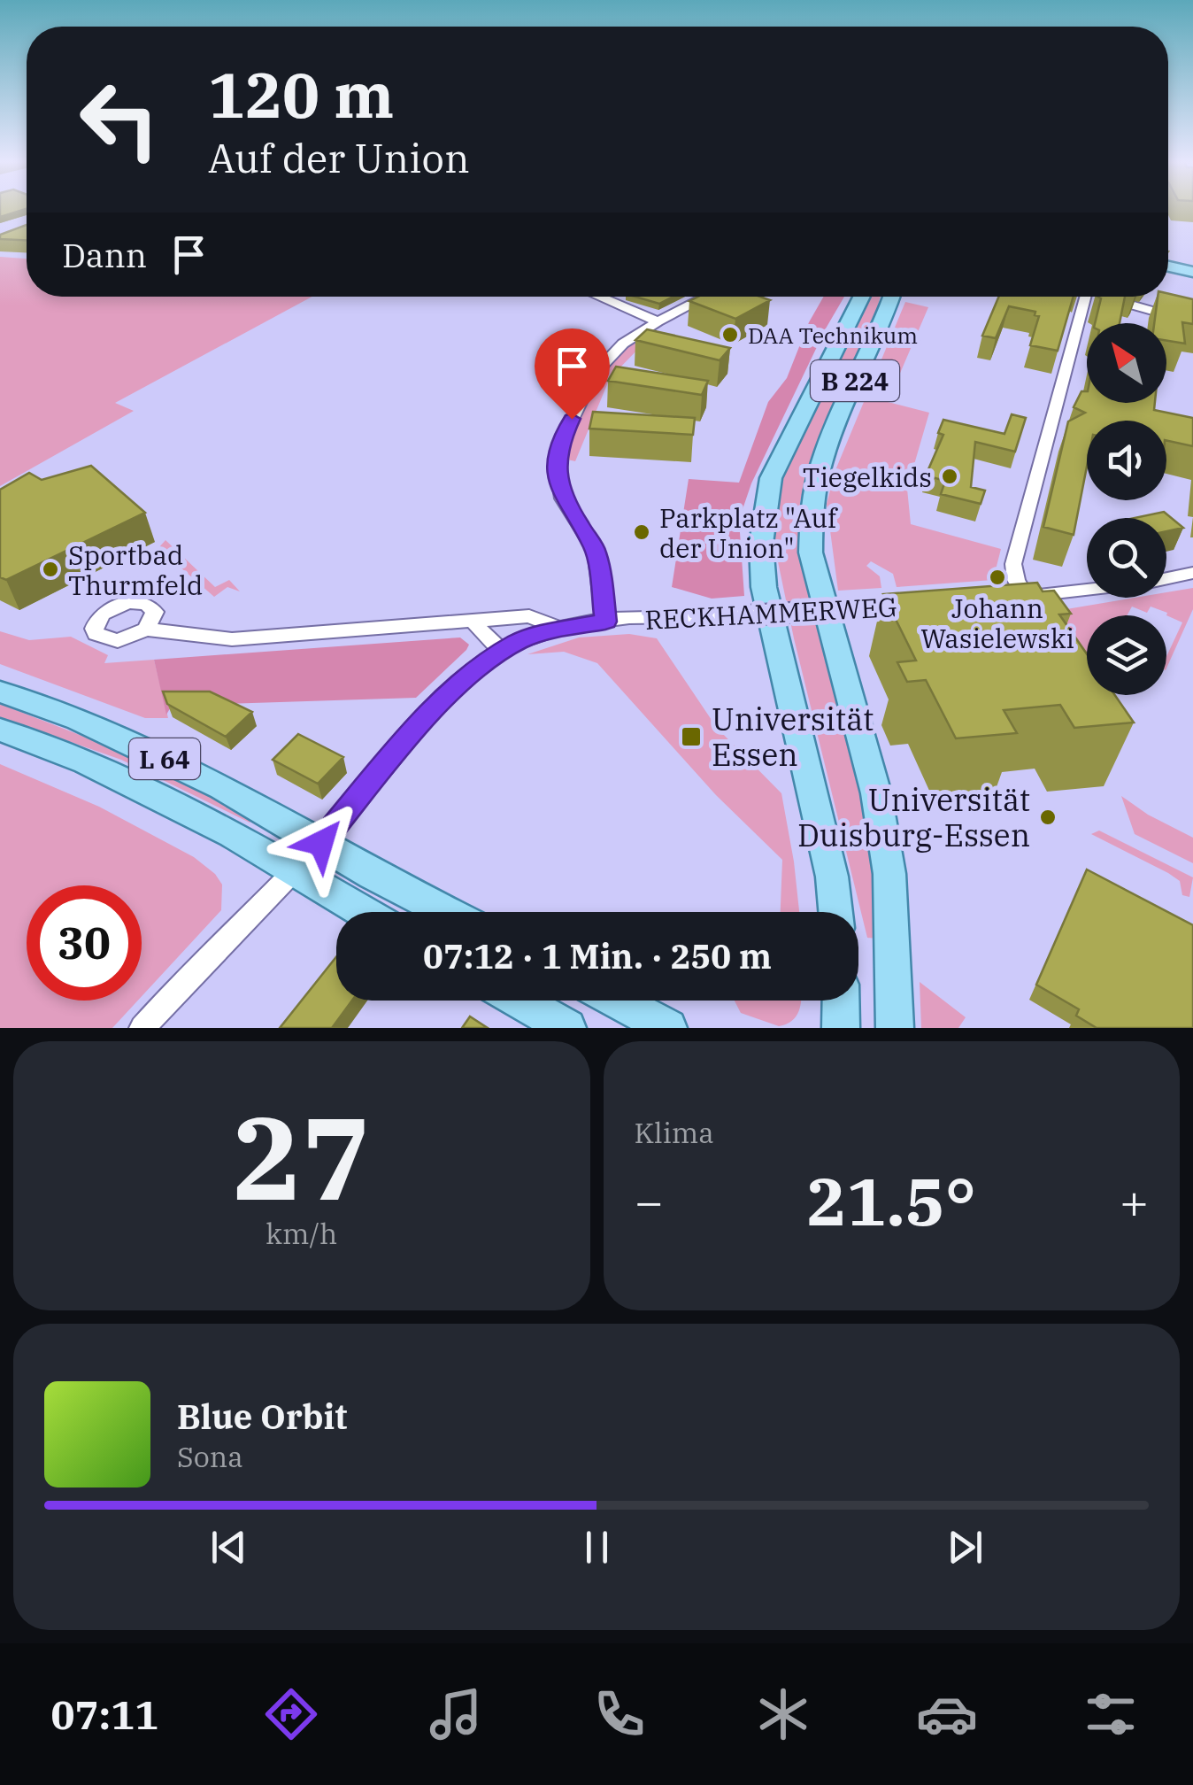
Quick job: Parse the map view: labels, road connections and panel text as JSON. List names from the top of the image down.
{
  "streets": {
    "main road": ["B 224", "L 64"],
    "street": ["RECKHAMMERWEG"]
  },
  "places": {
    "other": [
      "DAA Technikum",
      "Tiegelkids",
      "Parkplatz \"Auf der Union\"",
      "Sportbad Thurmfeld",
      "Johann Wasielewski",
      "Universität Duisburg-Essen"
    ],
    "transit": ["Universität Essen"]
  },
  "north": "top left",
  "page": {
    "turn": ["120 m", "Auf der Union"],
    "then": "Dann",
    "limit": "30",
    "trip": "07:12 · 1 Min. · 250 m",
    "tile": [
      ["27", "km/h"],
      "Klima"
    ],
    "heat": ["−", "21.5°", "+"],
    "song": ["Blue Orbit", "Sona"],
    "tabs": "07:11"
  }
}
